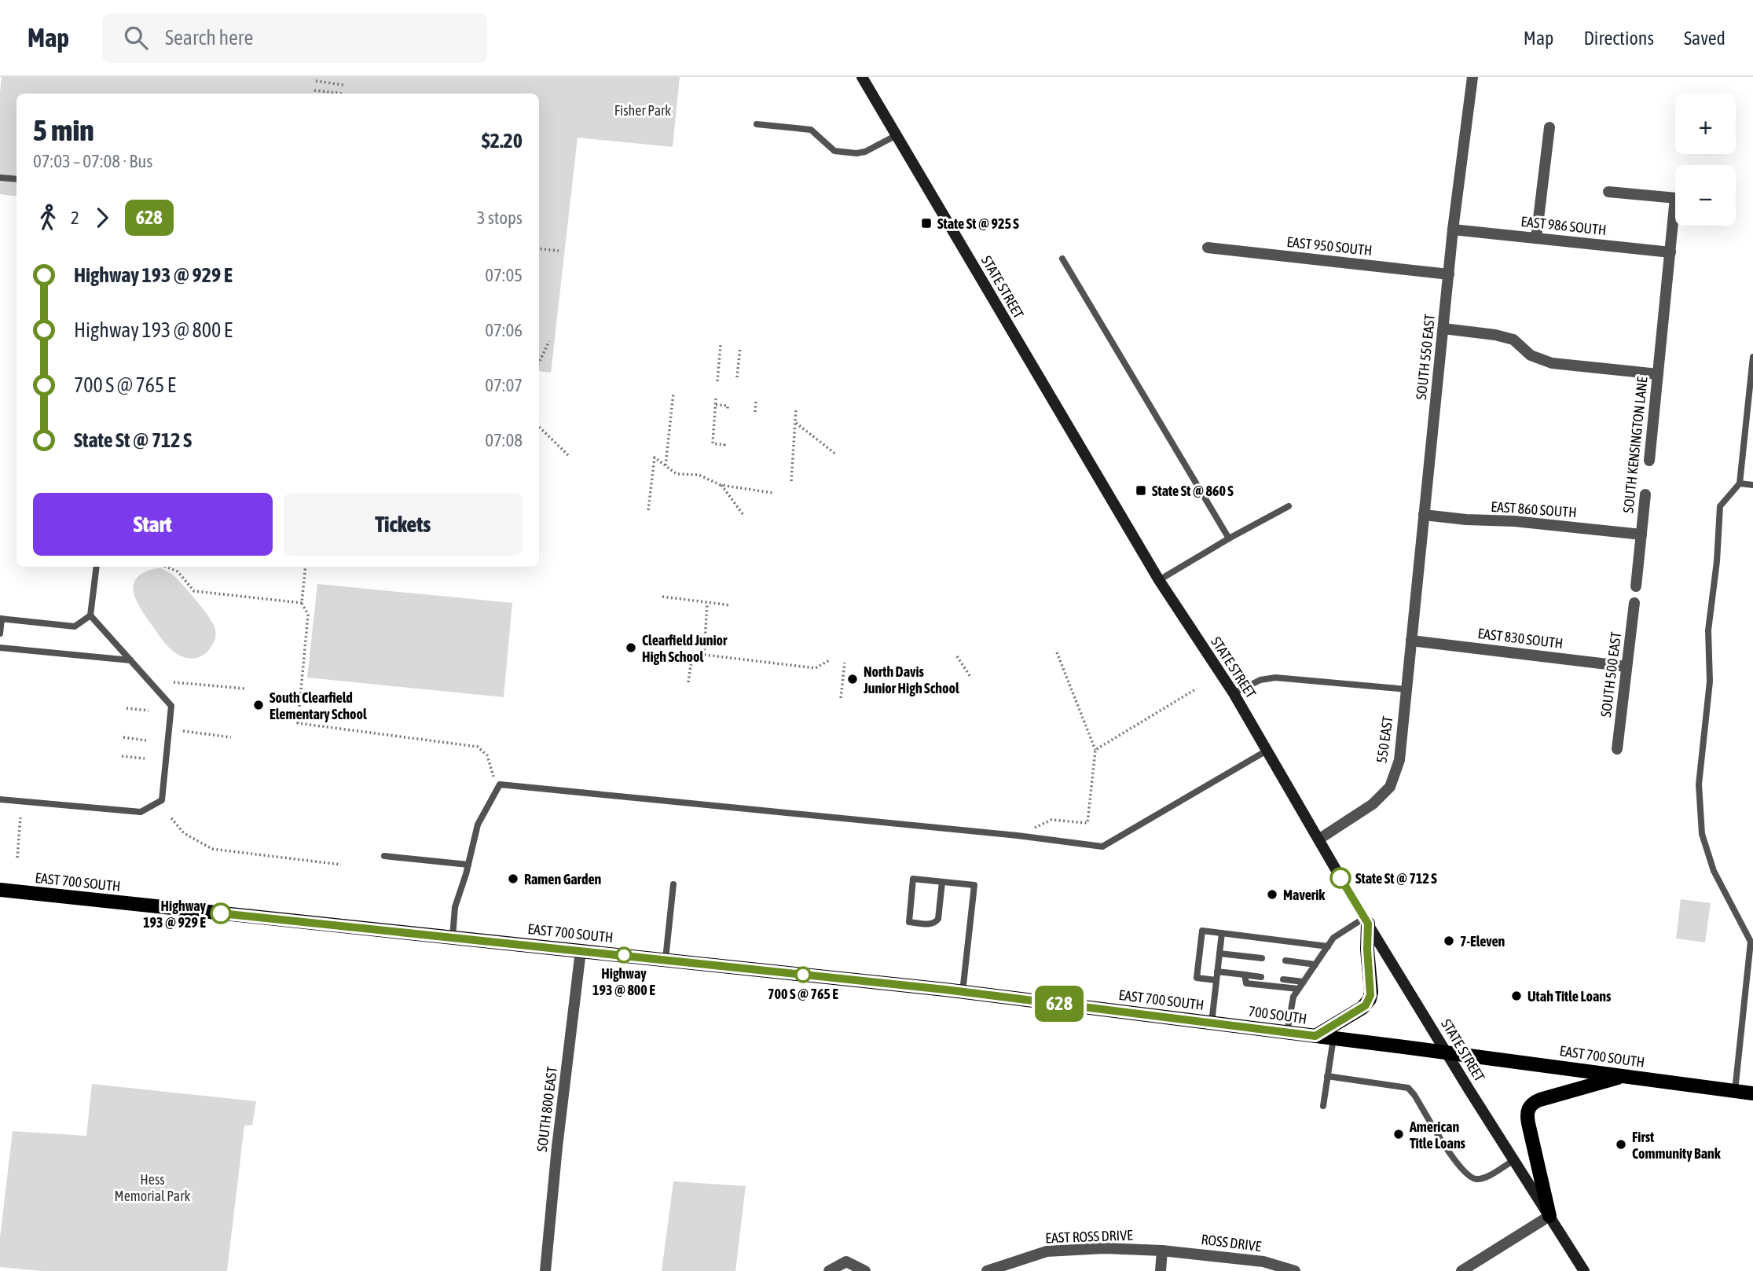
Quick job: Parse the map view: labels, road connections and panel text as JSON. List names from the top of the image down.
{
  "streets": {
    "main road": ["STATE STREET", "EAST 700 SOUTH", "700 SOUTH"],
    "street": [
      "EAST 986 SOUTH",
      "EAST 950 SOUTH",
      "SOUTH 550 EAST",
      "SOUTH KENSINGTON LANE",
      "EAST 860 SOUTH",
      "EAST 830 SOUTH",
      "SOUTH 500 EAST",
      "550 EAST",
      "SOUTH 800 EAST",
      "EAST ROSS DRIVE",
      "ROSS DRIVE"
    ]
  },
  "crossings": [
    ["EAST 986 SOUTH", "SOUTH 550 EAST"],
    ["EAST 986 SOUTH", "SOUTH KENSINGTON LANE"],
    ["EAST 950 SOUTH", "SOUTH 550 EAST"],
    ["STATE STREET", "550 EAST"],
    ["STATE STREET", "EAST 700 SOUTH"],
    ["SOUTH 550 EAST", "EAST 860 SOUTH"],
    ["SOUTH 550 EAST", "EAST 830 SOUTH"],
    ["SOUTH 550 EAST", "550 EAST"],
    ["SOUTH KENSINGTON LANE", "EAST 860 SOUTH"],
    ["EAST 830 SOUTH", "SOUTH 500 EAST"],
    ["EAST 830 SOUTH", "550 EAST"],
    ["EAST 700 SOUTH", "700 SOUTH"],
    ["EAST 700 SOUTH", "SOUTH 800 EAST"],
    ["EAST ROSS DRIVE", "ROSS DRIVE"]
  ],
  "parks": ["Fisher Park", "Hess Memorial Park"],
  "places": {
    "transit": ["State St @ 925 S", "State St @ 860 S"],
    "other": [
      "Clearfield Junior High School",
      "North Davis Junior High School",
      "South Clearfield Elementary School",
      "State St @ 712 S",
      "Ramen Garden",
      "Maverik",
      "Highway 193 @ 929 E",
      "7-Eleven",
      "Highway 193 @ 800 E",
      "700 S @ 765 E",
      "Utah Title Loans",
      "American Title Loans",
      "First Community Bank"
    ]
  },
  "lines": ["bus line 628"],
  "page": {
    "header": "Map",
    "search": "Search here",
    "nav": ["Map", "Directions", "Saved"],
    "on_map": "628",
    "map_buttons": ["+", "−"],
    "heading": ["5 min", "07:03 – 07:08 · Bus", "$2.20"],
    "legs": ["2", "628", "3 stops"],
    "list": [
      {
        "name": "Highway 193 @ 929 E",
        "value": "07:05"
      },
      {
        "name": "Highway 193 @ 800 E",
        "value": "07:06"
      },
      {
        "name": "700 S @ 765 E",
        "value": "07:07"
      },
      {
        "name": "State St @ 712 S",
        "value": "07:08"
      }
    ],
    "buttons": ["Start", "Tickets"]
  }
}
